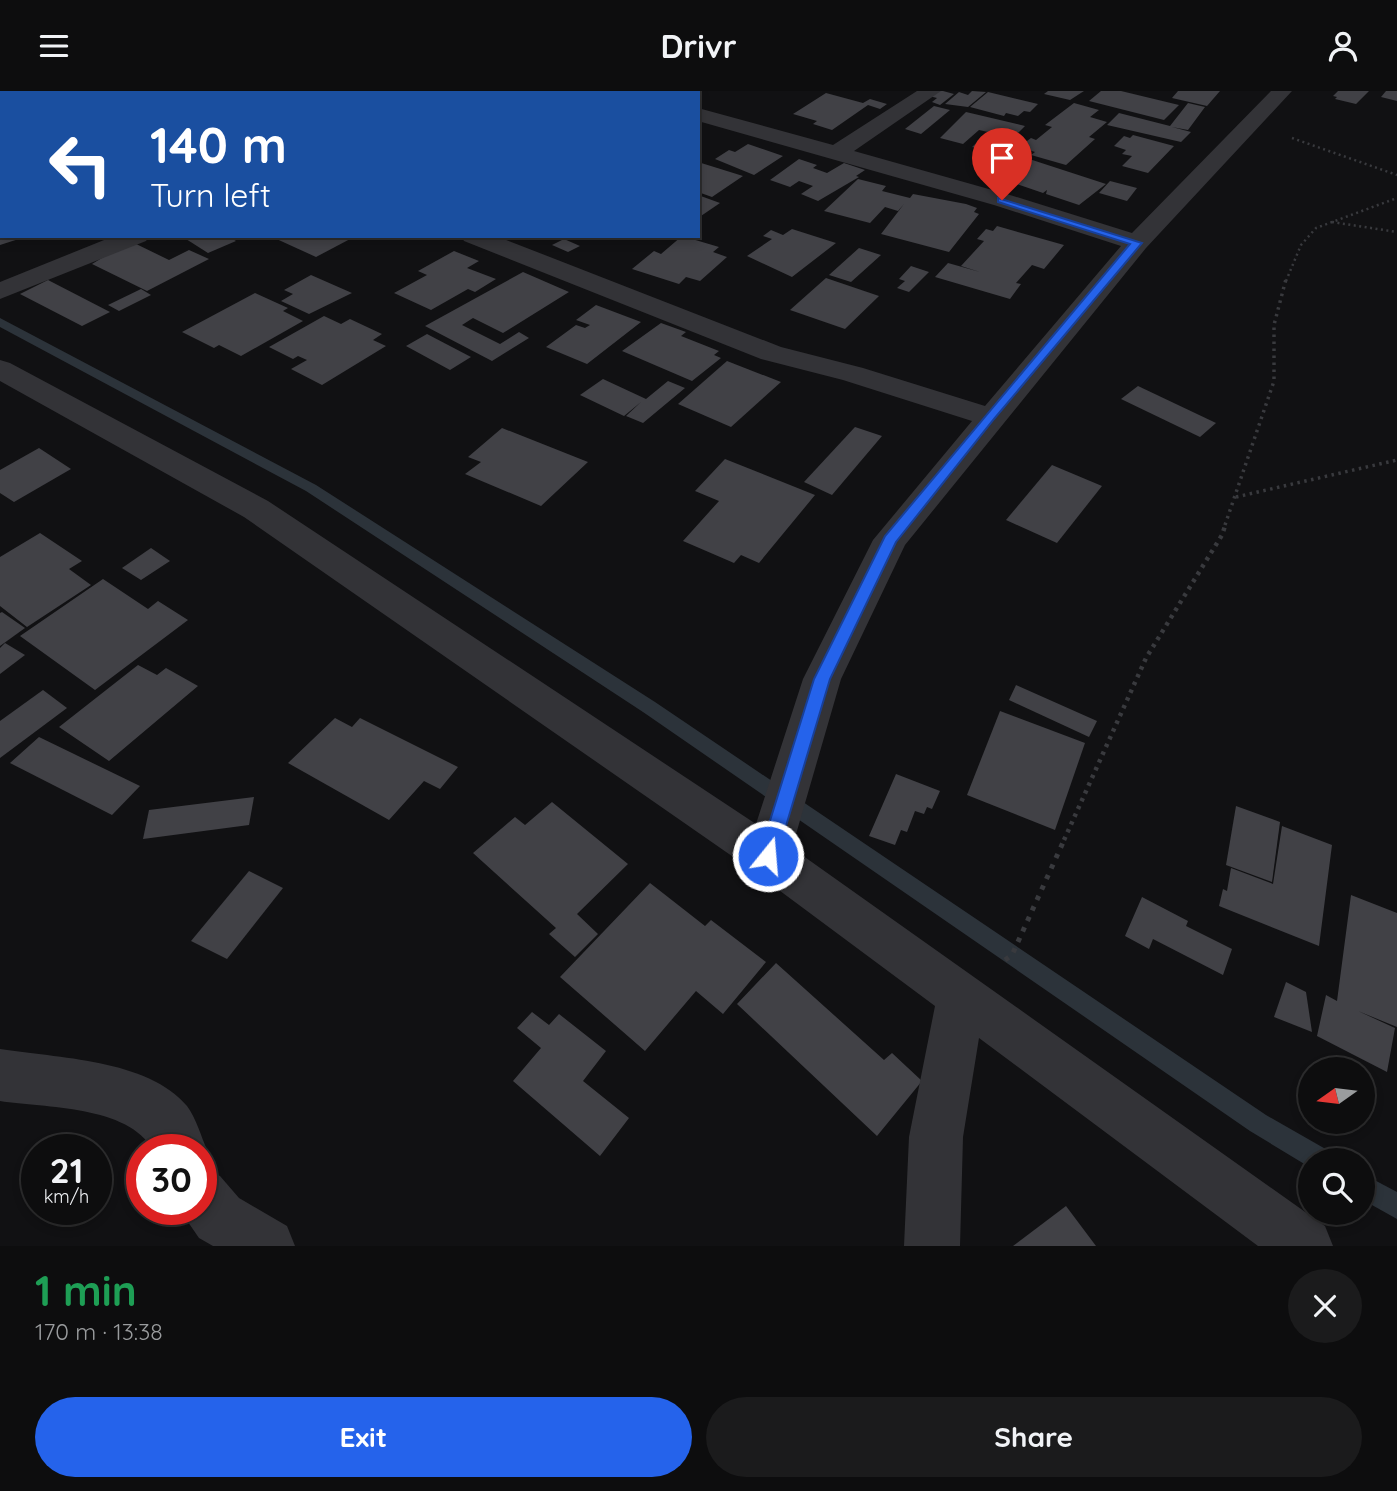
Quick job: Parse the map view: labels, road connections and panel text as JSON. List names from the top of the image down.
{
  "north": "left",
  "page": {
    "header": "Drivr",
    "turn": ["140 m", "Turn left"],
    "speed": "21 km/h",
    "limit": "30",
    "heading": ["1 min", "170 m · 13:38"],
    "buttons": ["Exit", "Share"]
  }
}
